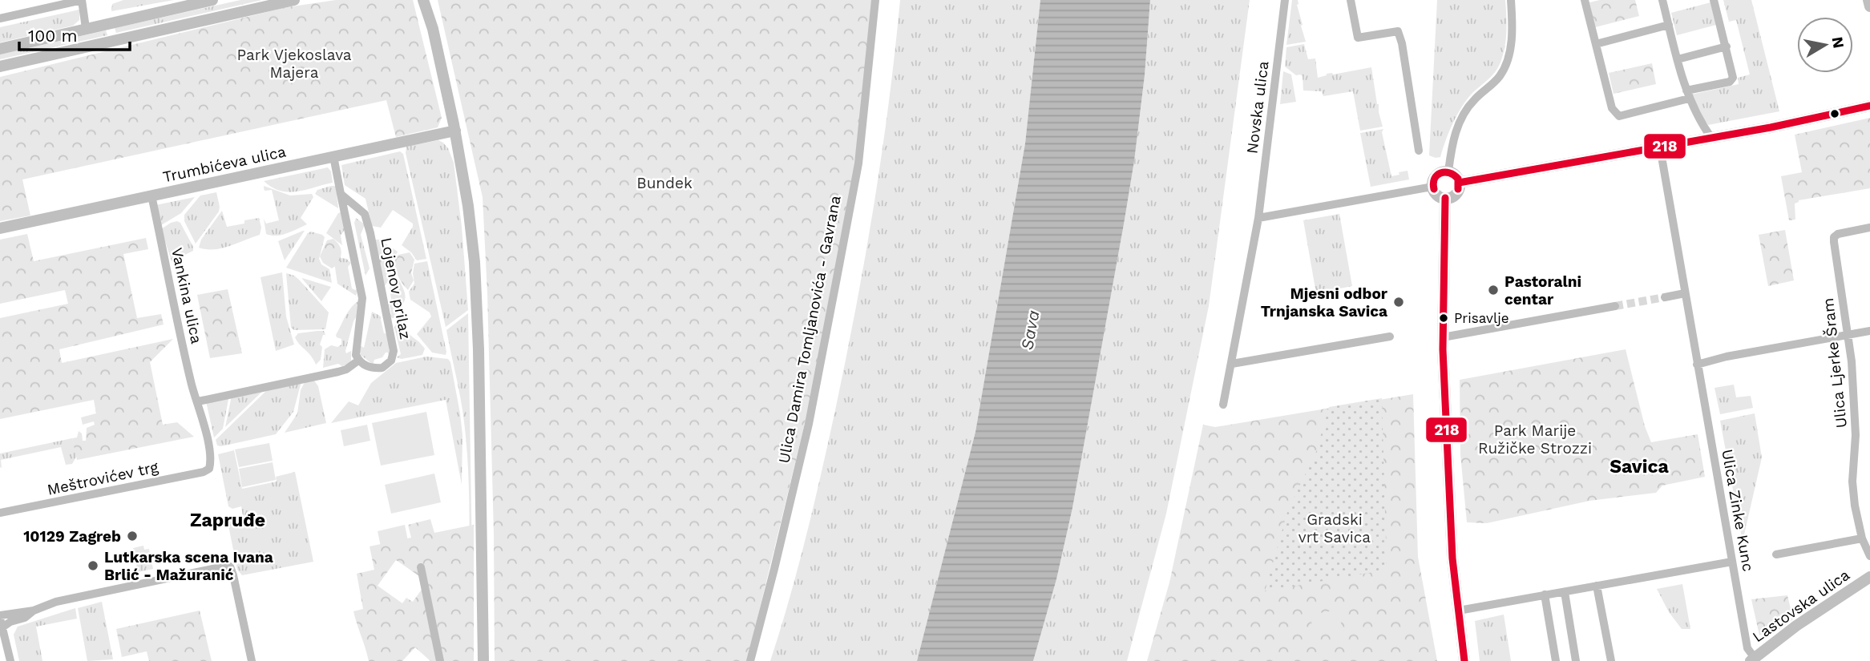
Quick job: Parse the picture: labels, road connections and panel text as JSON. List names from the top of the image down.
{
  "streets": {
    "street": [
      "Novska ulica",
      "Trumbićeva ulica",
      "Lojenov prilaz",
      "Vankina ulica",
      "Ulica Damira Tomljanovića - Gavrana",
      "Ulica Ljerke Šram",
      "Meštrovićev trg",
      "Ulica Zinke Kunc",
      "Lastovska ulica"
    ]
  },
  "crossings": [
    ["Trumbićeva ulica", "Vankina ulica"],
    ["Vankina ulica", "Meštrovićev trg"],
    ["Ulica Zinke Kunc", "Lastovska ulica"]
  ],
  "districts": ["Savica", "Zapruđe"],
  "water": ["Sava"],
  "parks": [
    "Park Vjekoslava Majera",
    "Bundek",
    "Park Marije Ružičke Strozzi",
    "Gradski vrt Savica"
  ],
  "places": [
    "Pastoralni centar",
    "Mjesni odbor Trnjanska Savica",
    "Prisavlje",
    "10129 Zagreb",
    "Lutkarska scena Ivana Brlić - Mažuranić"
  ],
  "lines": ["transit line 218"],
  "scale_bar": "100 m",
  "north": "right"
}
